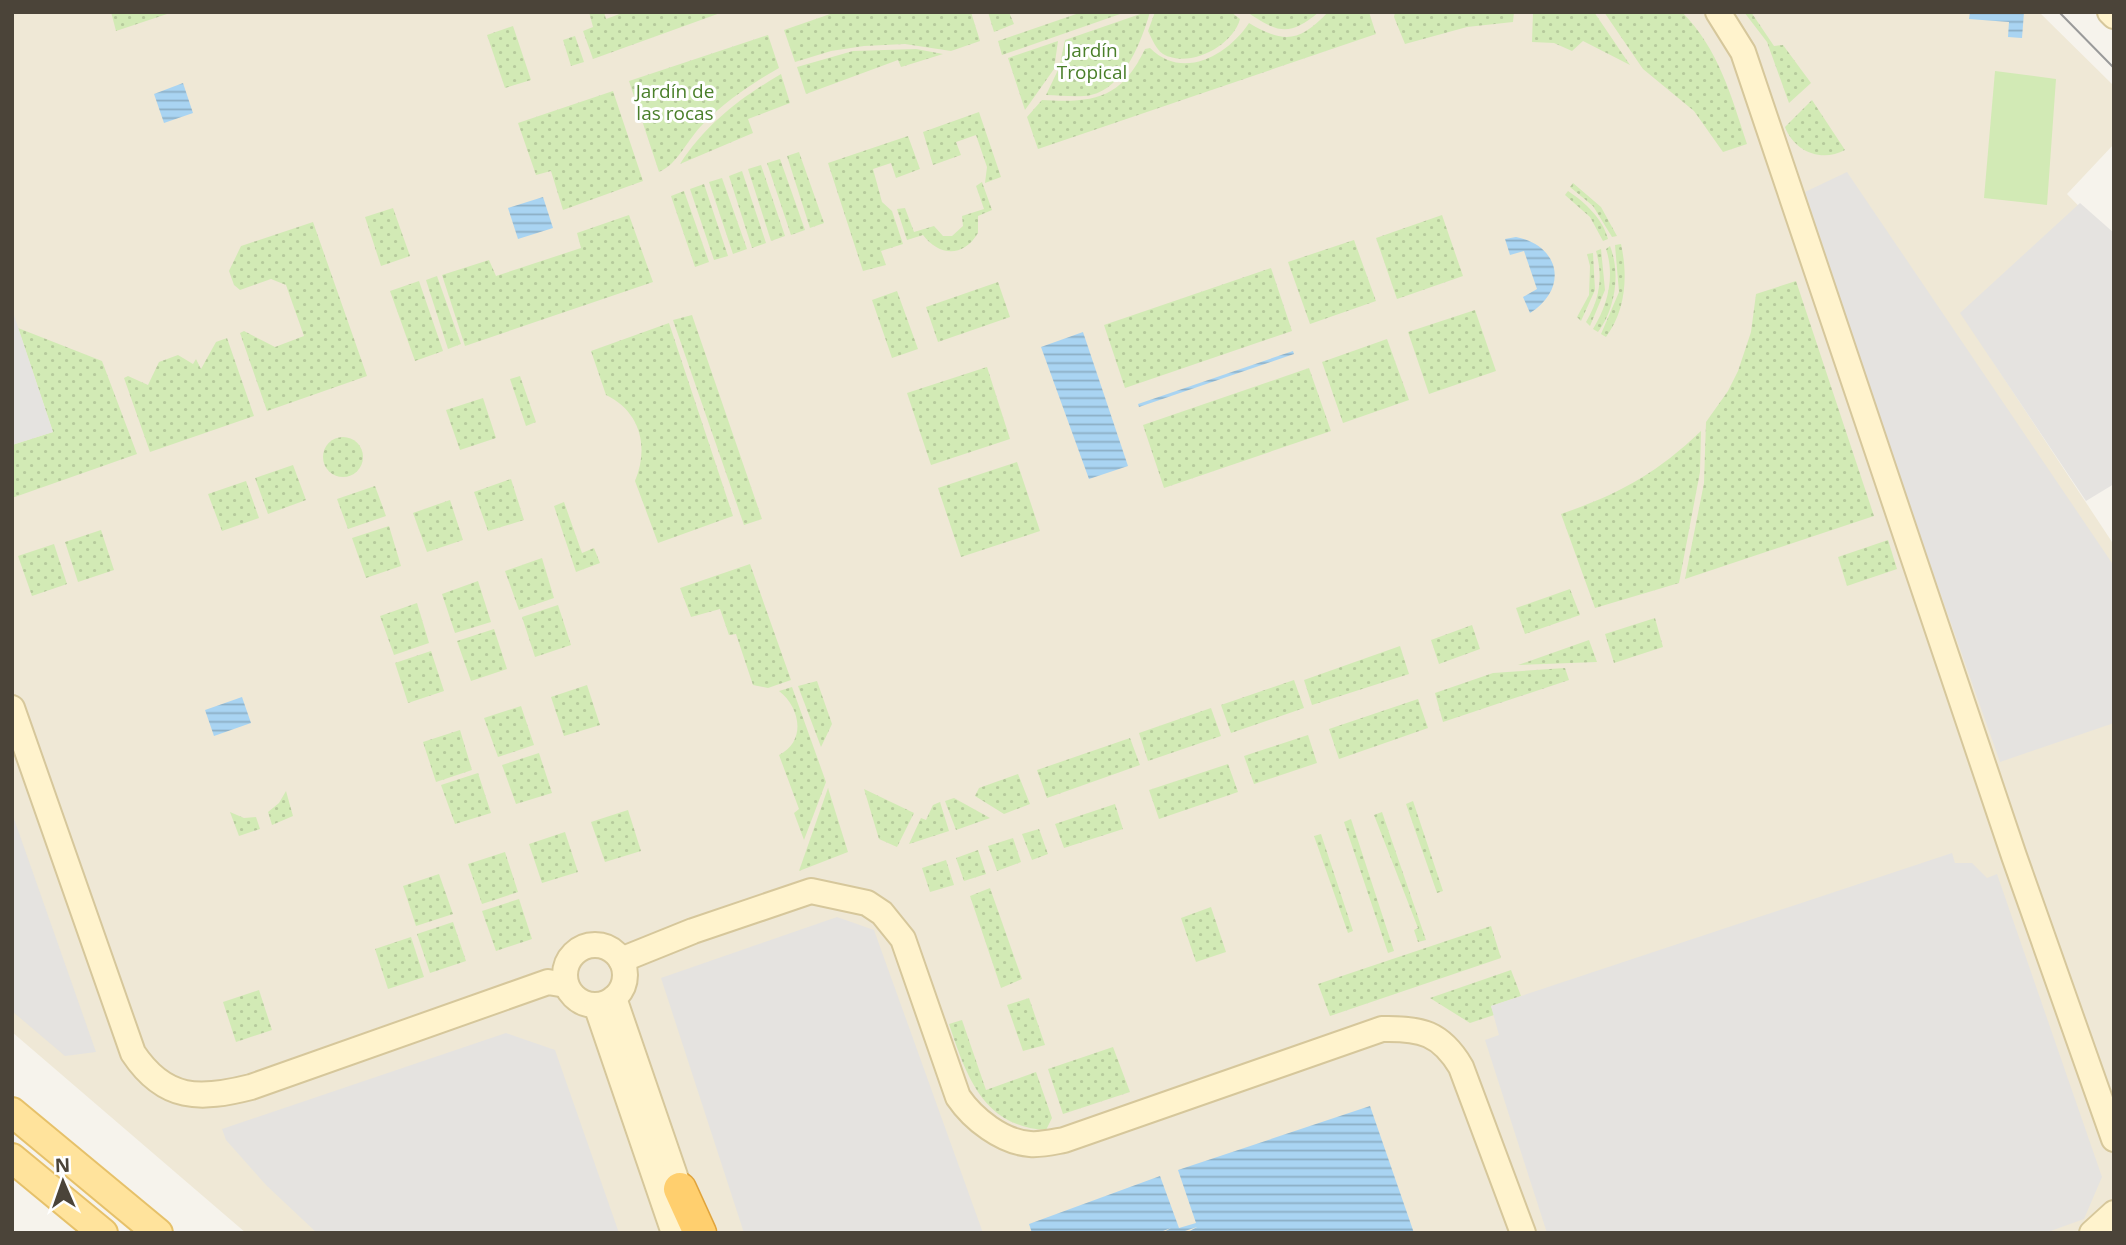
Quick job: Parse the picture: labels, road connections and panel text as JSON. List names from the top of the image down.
{
  "parks": ["Jardín Tropical", "Jardín de las rocas"],
  "north": "top"
}
